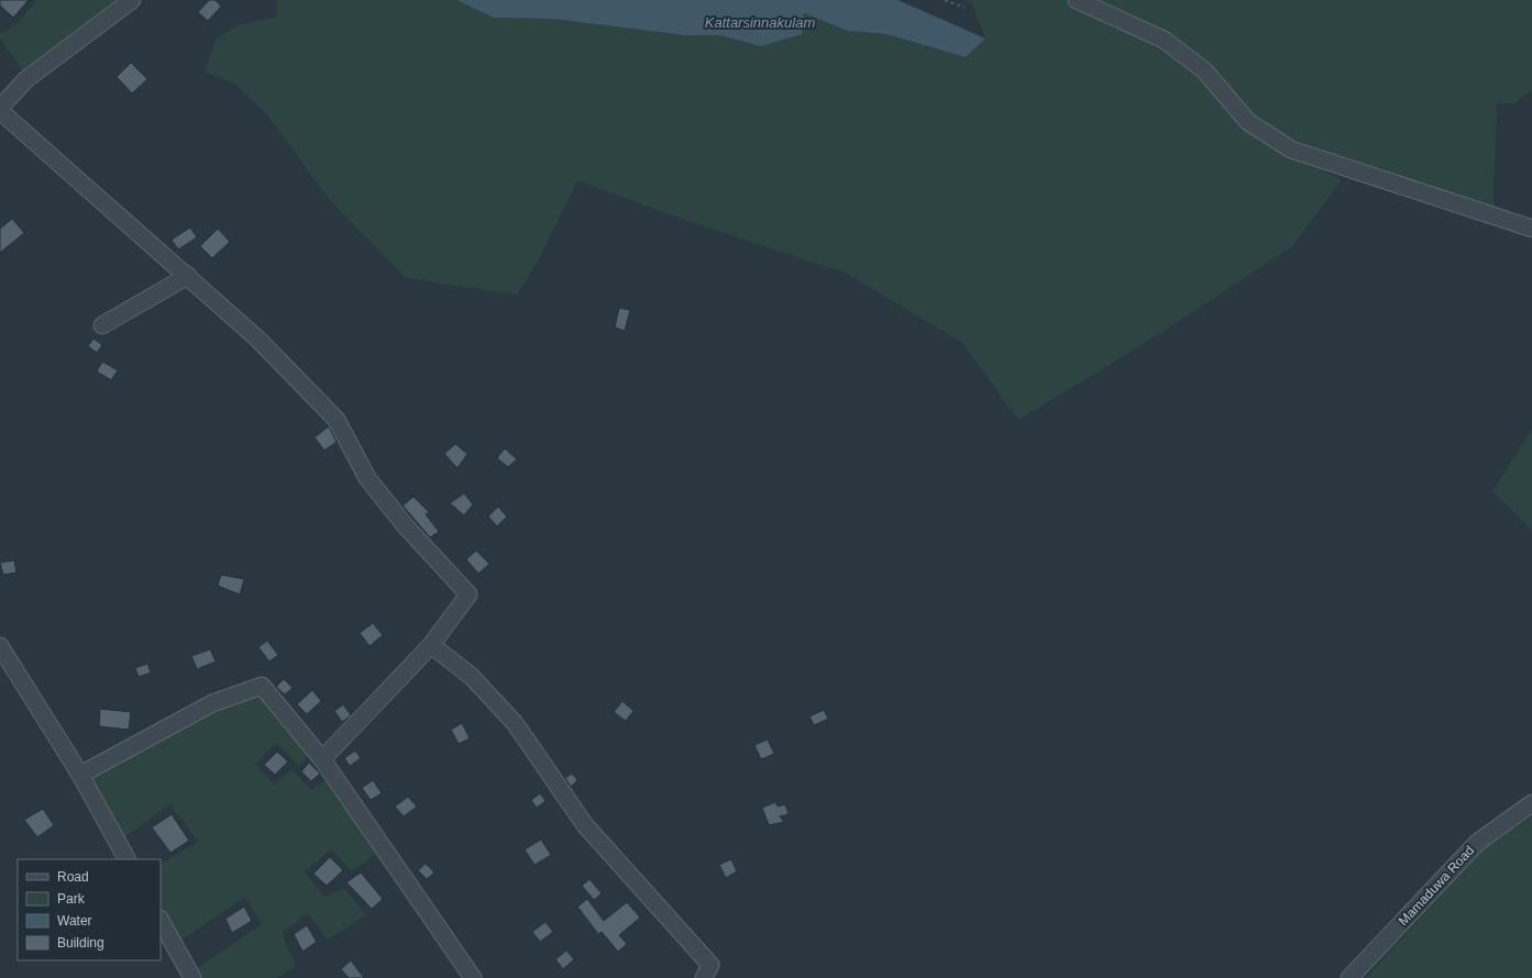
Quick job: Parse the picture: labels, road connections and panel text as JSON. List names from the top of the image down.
{
  "streets": {
    "street": ["Mamaduwa Road"]
  },
  "water": ["Kattarsinnakulam"],
  "legend": [
    "Road",
    "Park",
    "Water",
    "Building"
  ]
}
